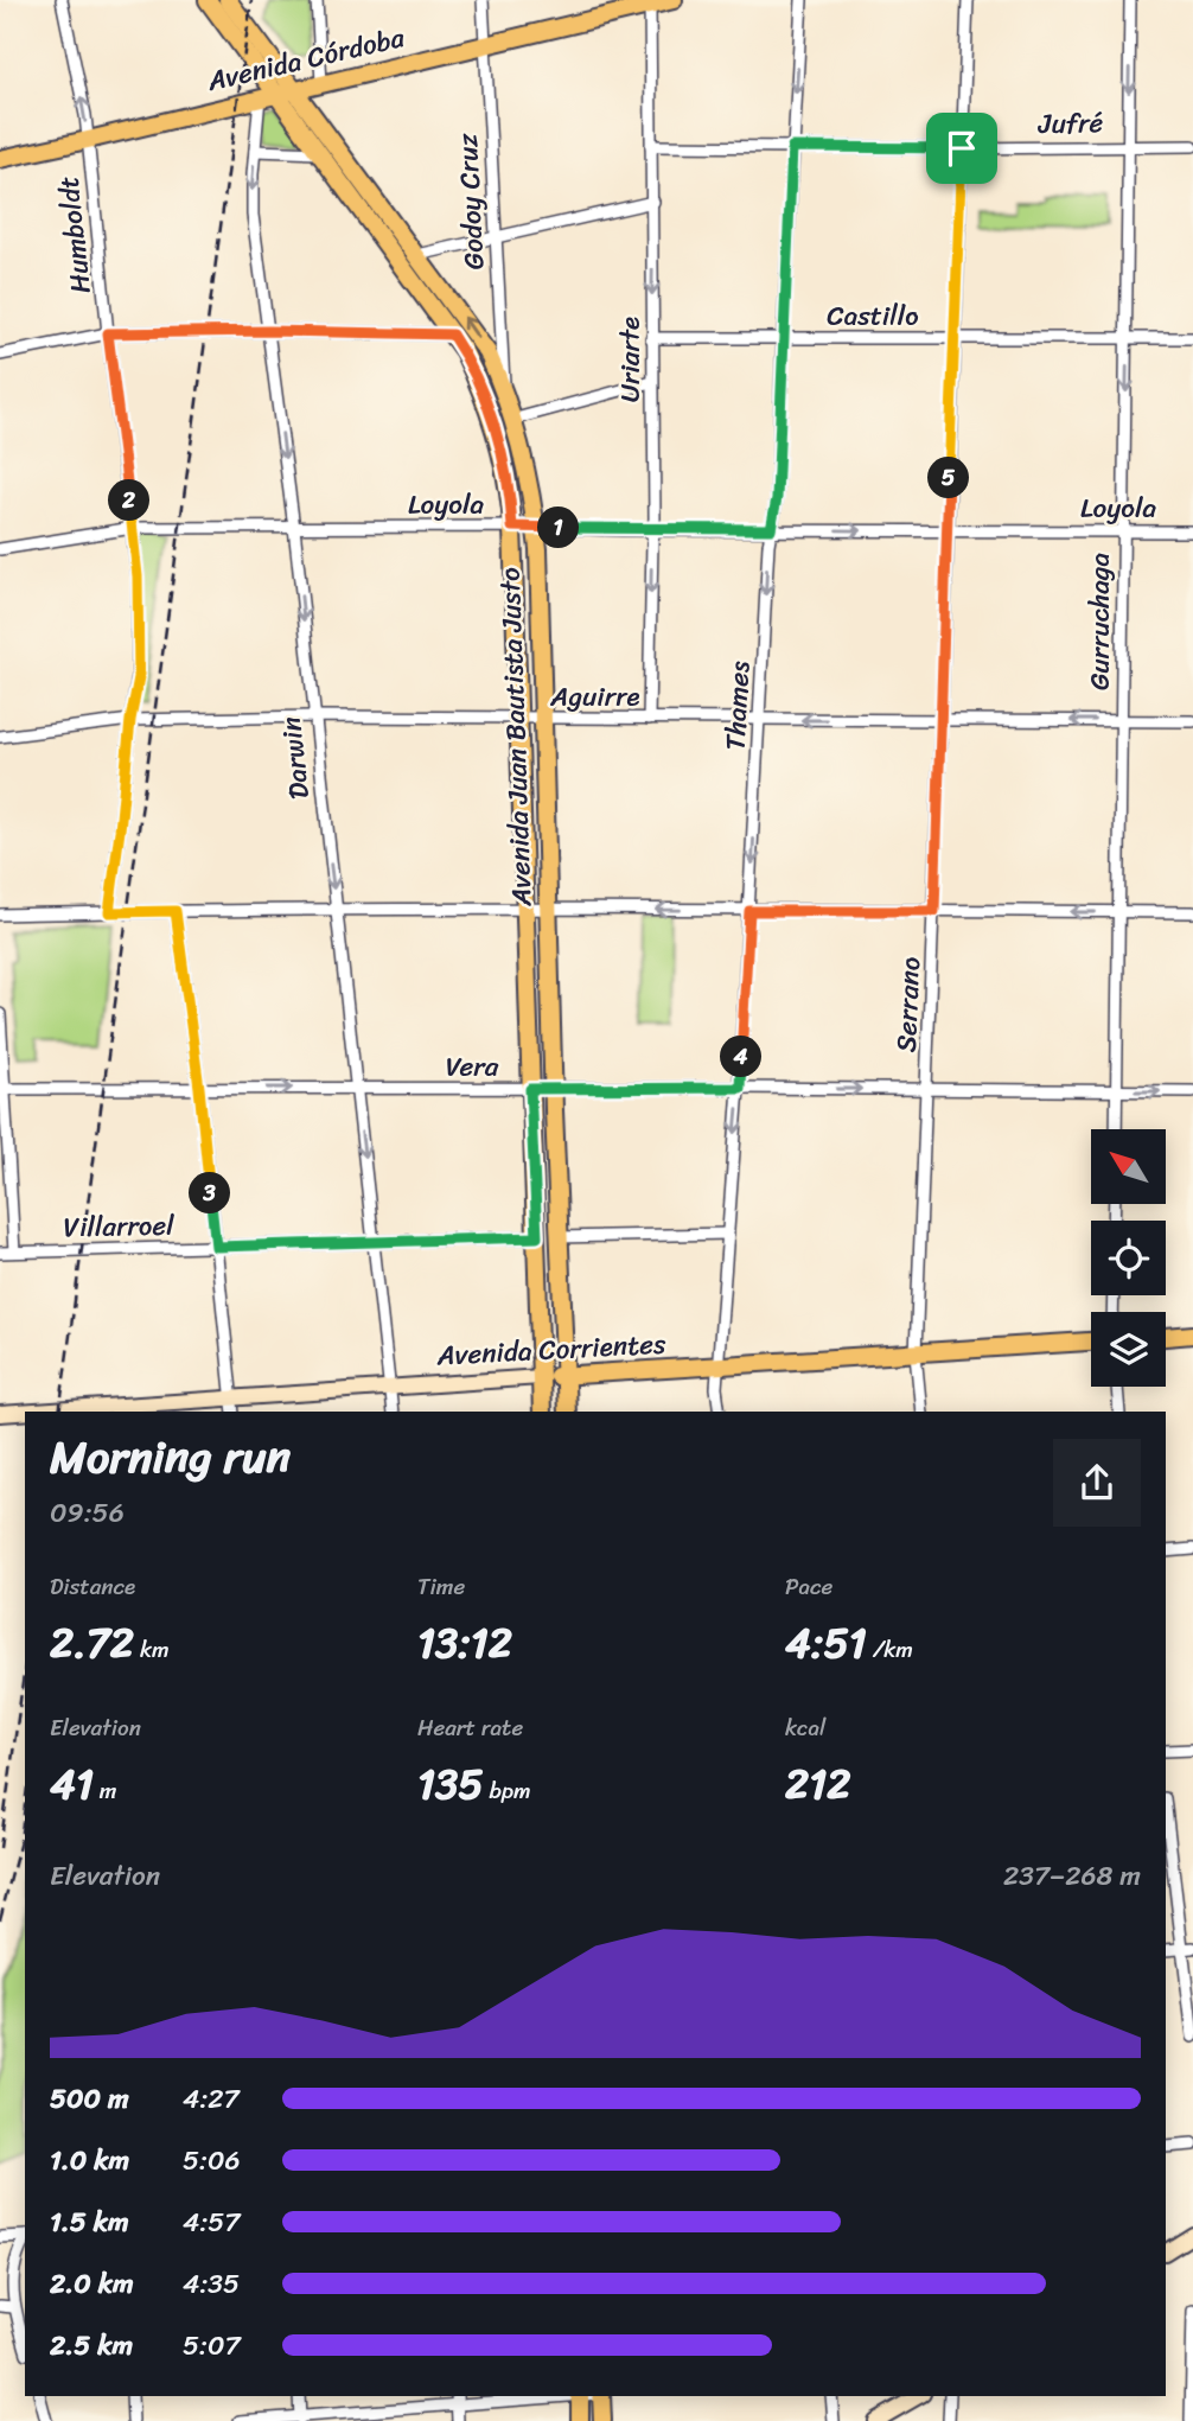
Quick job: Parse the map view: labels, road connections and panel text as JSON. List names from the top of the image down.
{
  "streets": {
    "main road": ["Avenida Córdoba", "Avenida Juan Bautista Justo", "Avenida Corrientes"],
    "street": [
      "Jufré",
      "Godoy Cruz",
      "Humboldt",
      "Castillo",
      "Uriarte",
      "Loyola",
      "Gurruchaga",
      "Aguirre",
      "Thames",
      "Darwin",
      "Serrano",
      "Vera",
      "Villarroel"
    ]
  },
  "crossings": [
    ["Avenida Córdoba", "Godoy Cruz"],
    ["Avenida Córdoba", "Humboldt"],
    ["Avenida Córdoba", "Uriarte"],
    ["Avenida Córdoba", "Avenida Juan Bautista Justo"],
    ["Avenida Córdoba", "Darwin"],
    ["Jufré", "Uriarte"],
    ["Jufré", "Gurruchaga"],
    ["Jufré", "Thames"],
    ["Jufré", "Serrano"],
    ["Godoy Cruz", "Avenida Juan Bautista Justo"],
    ["Humboldt", "Loyola"],
    ["Humboldt", "Aguirre"],
    ["Castillo", "Uriarte"],
    ["Castillo", "Gurruchaga"],
    ["Castillo", "Thames"],
    ["Castillo", "Serrano"],
    ["Uriarte", "Loyola"],
    ["Uriarte", "Aguirre"],
    ["Loyola", "Gurruchaga"],
    ["Loyola", "Thames"],
    ["Loyola", "Avenida Juan Bautista Justo"],
    ["Loyola", "Darwin"],
    ["Loyola", "Serrano"],
    ["Gurruchaga", "Aguirre"],
    ["Gurruchaga", "Vera"],
    ["Aguirre", "Thames"],
    ["Aguirre", "Avenida Juan Bautista Justo"],
    ["Aguirre", "Darwin"],
    ["Aguirre", "Serrano"],
    ["Thames", "Vera"],
    ["Thames", "Avenida Corrientes"],
    ["Avenida Juan Bautista Justo", "Darwin"],
    ["Avenida Juan Bautista Justo", "Vera"],
    ["Avenida Juan Bautista Justo", "Villarroel"],
    ["Avenida Juan Bautista Justo", "Avenida Corrientes"],
    ["Darwin", "Vera"],
    ["Darwin", "Villarroel"],
    ["Darwin", "Avenida Corrientes"],
    ["Serrano", "Vera"],
    ["Serrano", "Avenida Corrientes"]
  ],
  "one_way": [
    "Uriarte",
    "Thames",
    "Darwin",
    "Vera"
  ],
  "north": "top left",
  "page": {
    "pins": [
      "5",
      "2",
      "1",
      "4",
      "3"
    ],
    "heading": ["Morning run", "09:56"],
    "stats": [
      ["Distance", "2.72 km"],
      ["Time", "13:12"],
      ["Pace", "4:51 /km"],
      ["Elevation", "41 m"],
      ["Heart rate", "135 bpm"],
      ["kcal", "212"]
    ],
    "chart": ["Elevation", "237–268 m"],
    "list": [
      {
        "name": "500 m",
        "note": "4:27"
      },
      {
        "name": "1.0 km",
        "note": "5:06"
      },
      {
        "name": "1.5 km",
        "note": "4:57"
      },
      {
        "name": "2.0 km",
        "note": "4:35"
      },
      {
        "name": "2.5 km",
        "note": "5:07"
      }
    ]
  }
}
